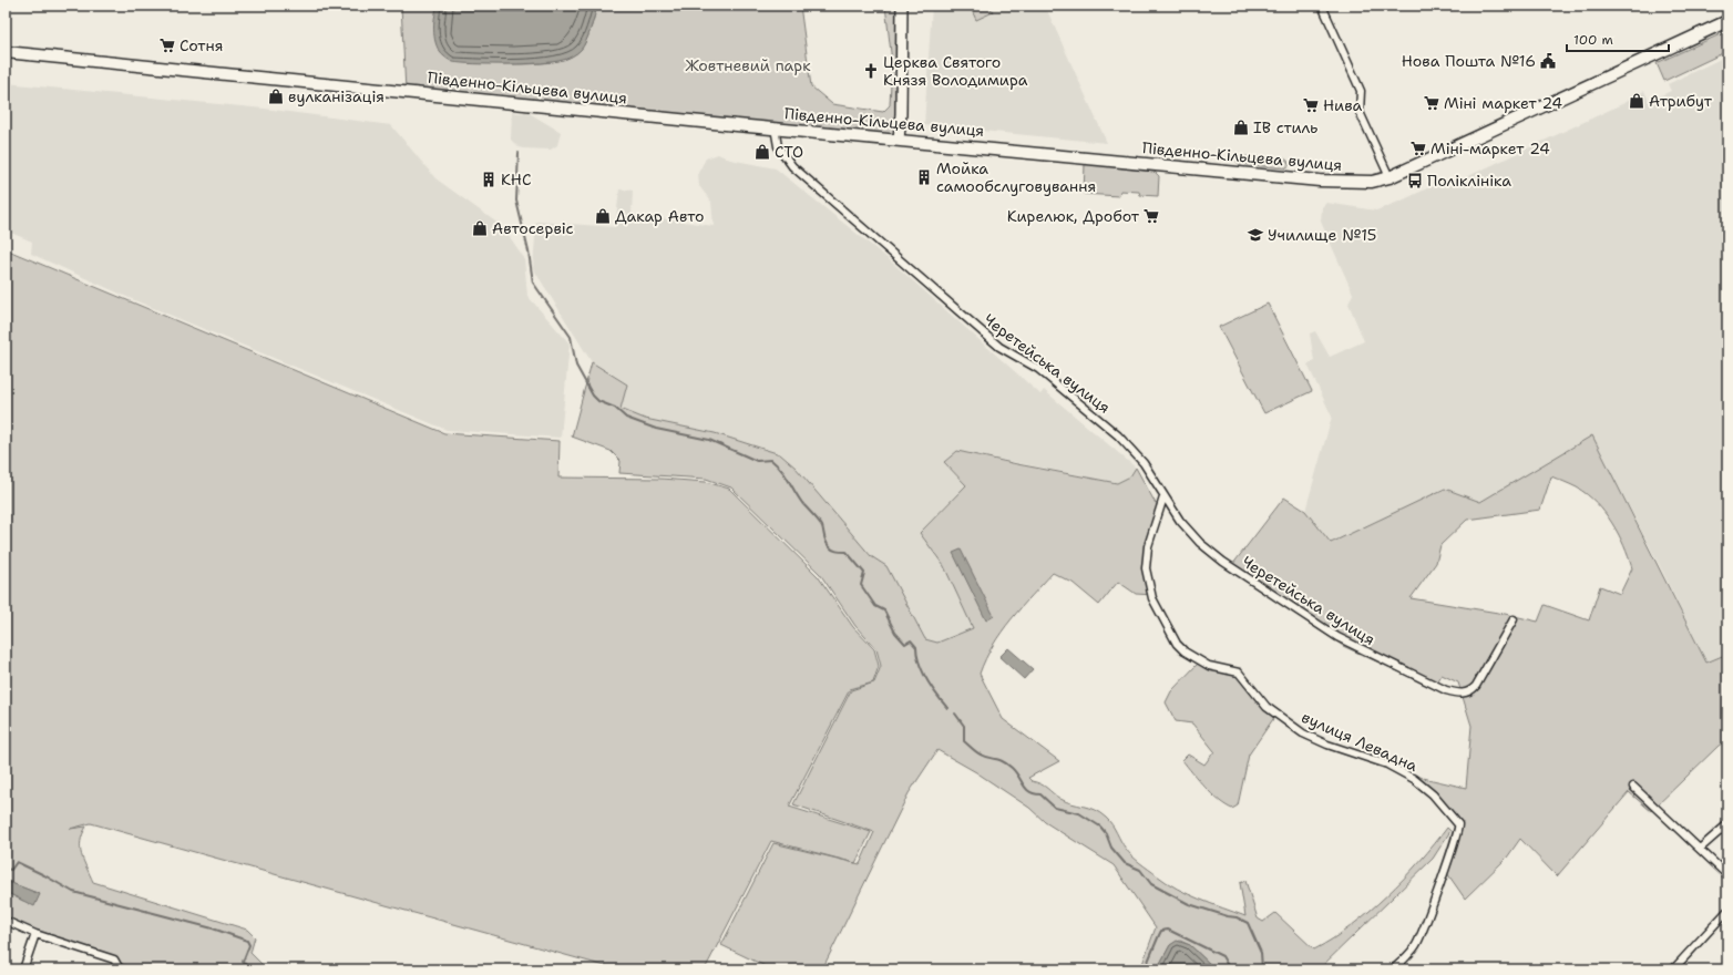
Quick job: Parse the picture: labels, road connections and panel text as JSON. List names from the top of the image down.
{
  "streets": {
    "main road": ["Південно-Кільцева вулиця"],
    "street": ["Черетейська вулиця", "вулиця Левадна"]
  },
  "crossings": [
    ["Південно-Кільцева вулиця", "Черетейська вулиця"],
    ["Черетейська вулиця", "вулиця Левадна"]
  ],
  "parks": ["Жовтневий парк"],
  "places": {
    "supermarket": [
      "Сотня",
      "Міні маркет 24",
      "Нива",
      "Міні-маркет 24",
      "Кирелюк, Дробот"
    ],
    "public building": ["Нова Пошта №16"],
    "church": ["Церква Святого Князя Володимира"],
    "shop": [
      "вулканізація",
      "Атрибут",
      "ІВ стиль",
      "СТО",
      "Дакар Авто",
      "Автосервіс"
    ],
    "building": ["Мойка самообслуговування", "КНС"],
    "bus stop": ["Поліклініка"],
    "school or university": ["Училище №15"]
  },
  "scale_bar": "100 m"
}
